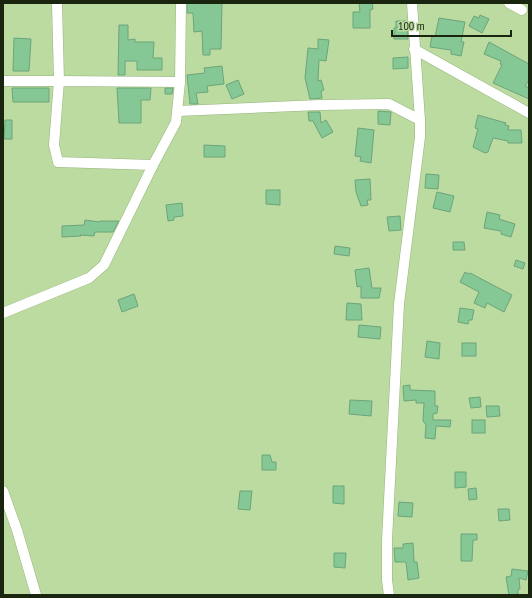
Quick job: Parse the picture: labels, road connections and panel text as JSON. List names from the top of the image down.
{
  "scale_bar": "100 m"
}
